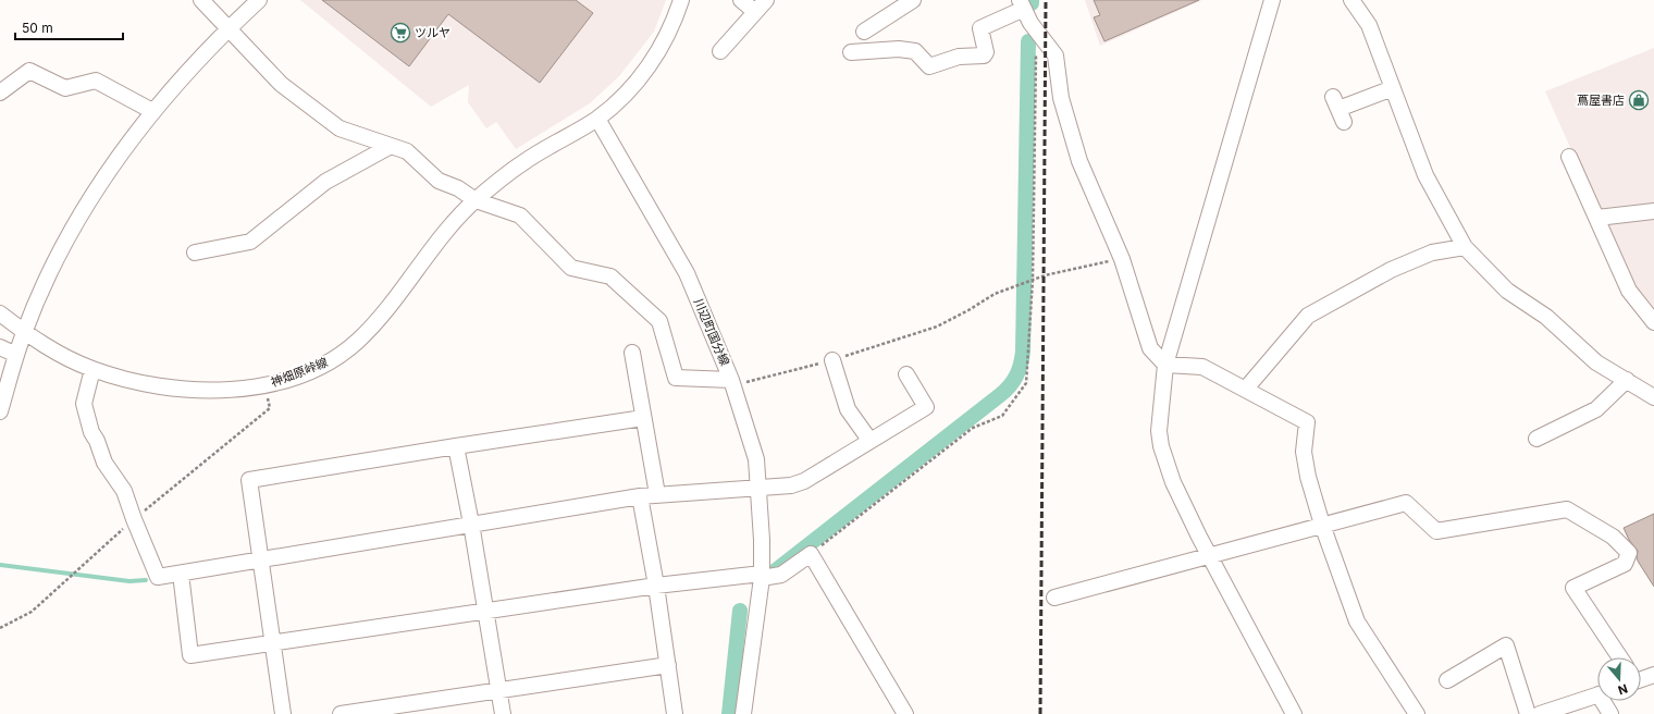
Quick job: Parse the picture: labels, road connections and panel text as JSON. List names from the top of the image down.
{
  "streets": {
    "street": ["川辺町国分線", "神畑原峠線"]
  },
  "crossings": [
    ["川辺町国分線", "神畑原峠線"]
  ],
  "places": {
    "supermarket": ["ツルヤ"],
    "shop": ["蔦屋書店"]
  },
  "scale_bar": "50 m",
  "north": "bottom"
}
